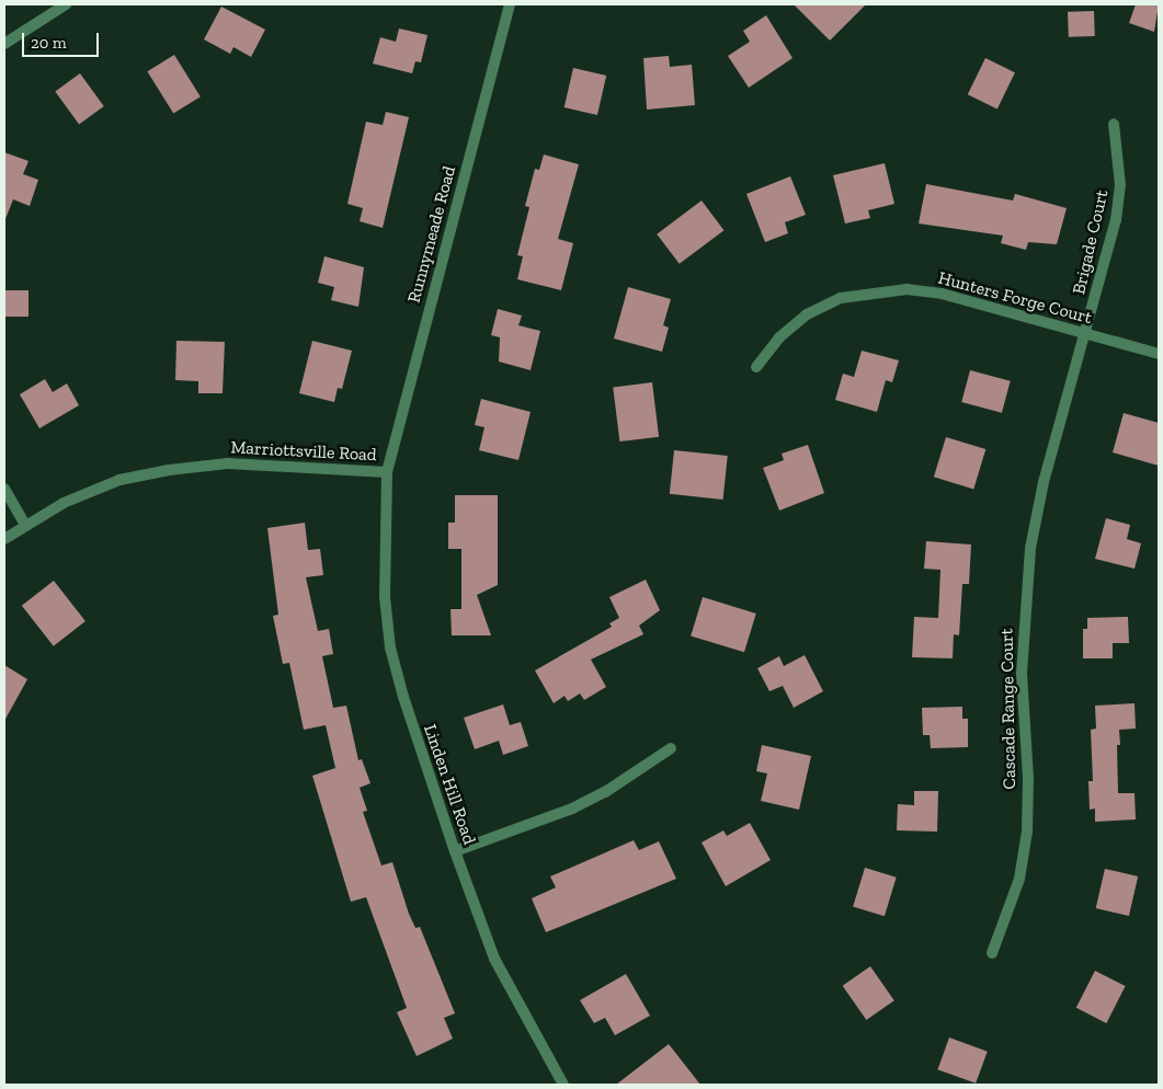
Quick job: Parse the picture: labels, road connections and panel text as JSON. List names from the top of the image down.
{
  "streets": {
    "street": [
      "Runnymeade Road",
      "Brigade Court",
      "Hunters Forge Court",
      "Marriottsville Road",
      "Cascade Range Court",
      "Linden Hill Road"
    ]
  },
  "crossings": [
    ["Runnymeade Road", "Marriottsville Road"],
    ["Runnymeade Road", "Linden Hill Road"],
    ["Brigade Court", "Hunters Forge Court"],
    ["Brigade Court", "Cascade Range Court"],
    ["Hunters Forge Court", "Cascade Range Court"],
    ["Marriottsville Road", "Linden Hill Road"]
  ],
  "scale_bar": "20 m"
}
